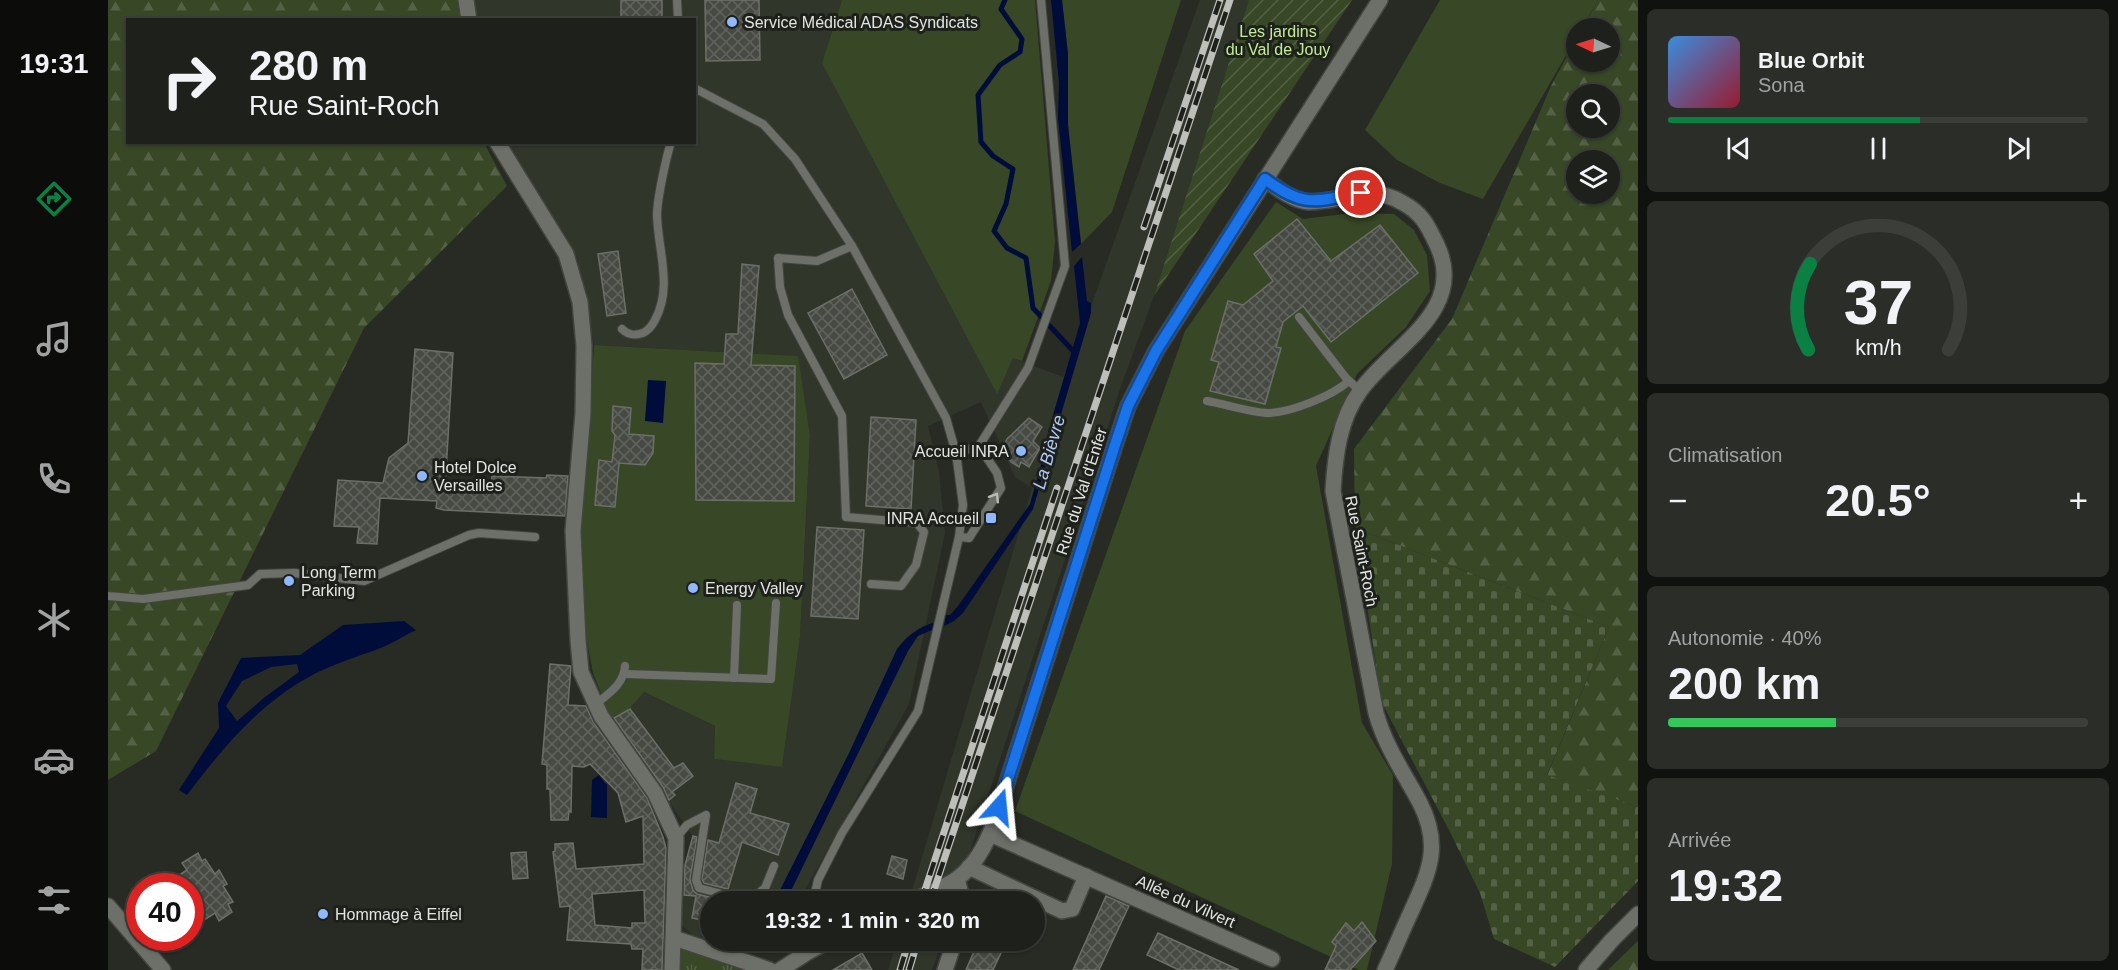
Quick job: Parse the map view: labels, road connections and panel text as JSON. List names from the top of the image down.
{
  "streets": {
    "street": ["Rue du Val d'Enfer", "Rue Saint-Roch", "Allée du Vilvert"]
  },
  "crossings": [
    ["Rue du Val d'Enfer", "Rue Saint-Roch"],
    ["Rue du Val d'Enfer", "Allée du Vilvert"]
  ],
  "water": ["La Bièvre"],
  "parks": ["Les jardins du Val de Jouy"],
  "places": {
    "other": [
      "Service Médical ADAS Syndicats",
      "Accueil INRA",
      "Hotel Dolce Versailles",
      "Long Term Parking",
      "Energy Valley",
      "Hommage à Eiffel"
    ],
    "transit": ["INRA Accueil"]
  },
  "north": "left",
  "page": {
    "tabs": "19:31",
    "turn": ["280 m", "Rue Saint-Roch"],
    "song": ["Blue Orbit", "Sona"],
    "tile": [
      "Climatisation",
      ["Autonomie · 40%", "200 km"],
      ["Arrivée", "19:32"]
    ],
    "heat": ["−", "20.5°", "+"],
    "limit": "40",
    "trip": "19:32 · 1 min · 320 m",
    "gauge": ["37", "km/h"]
  }
}
